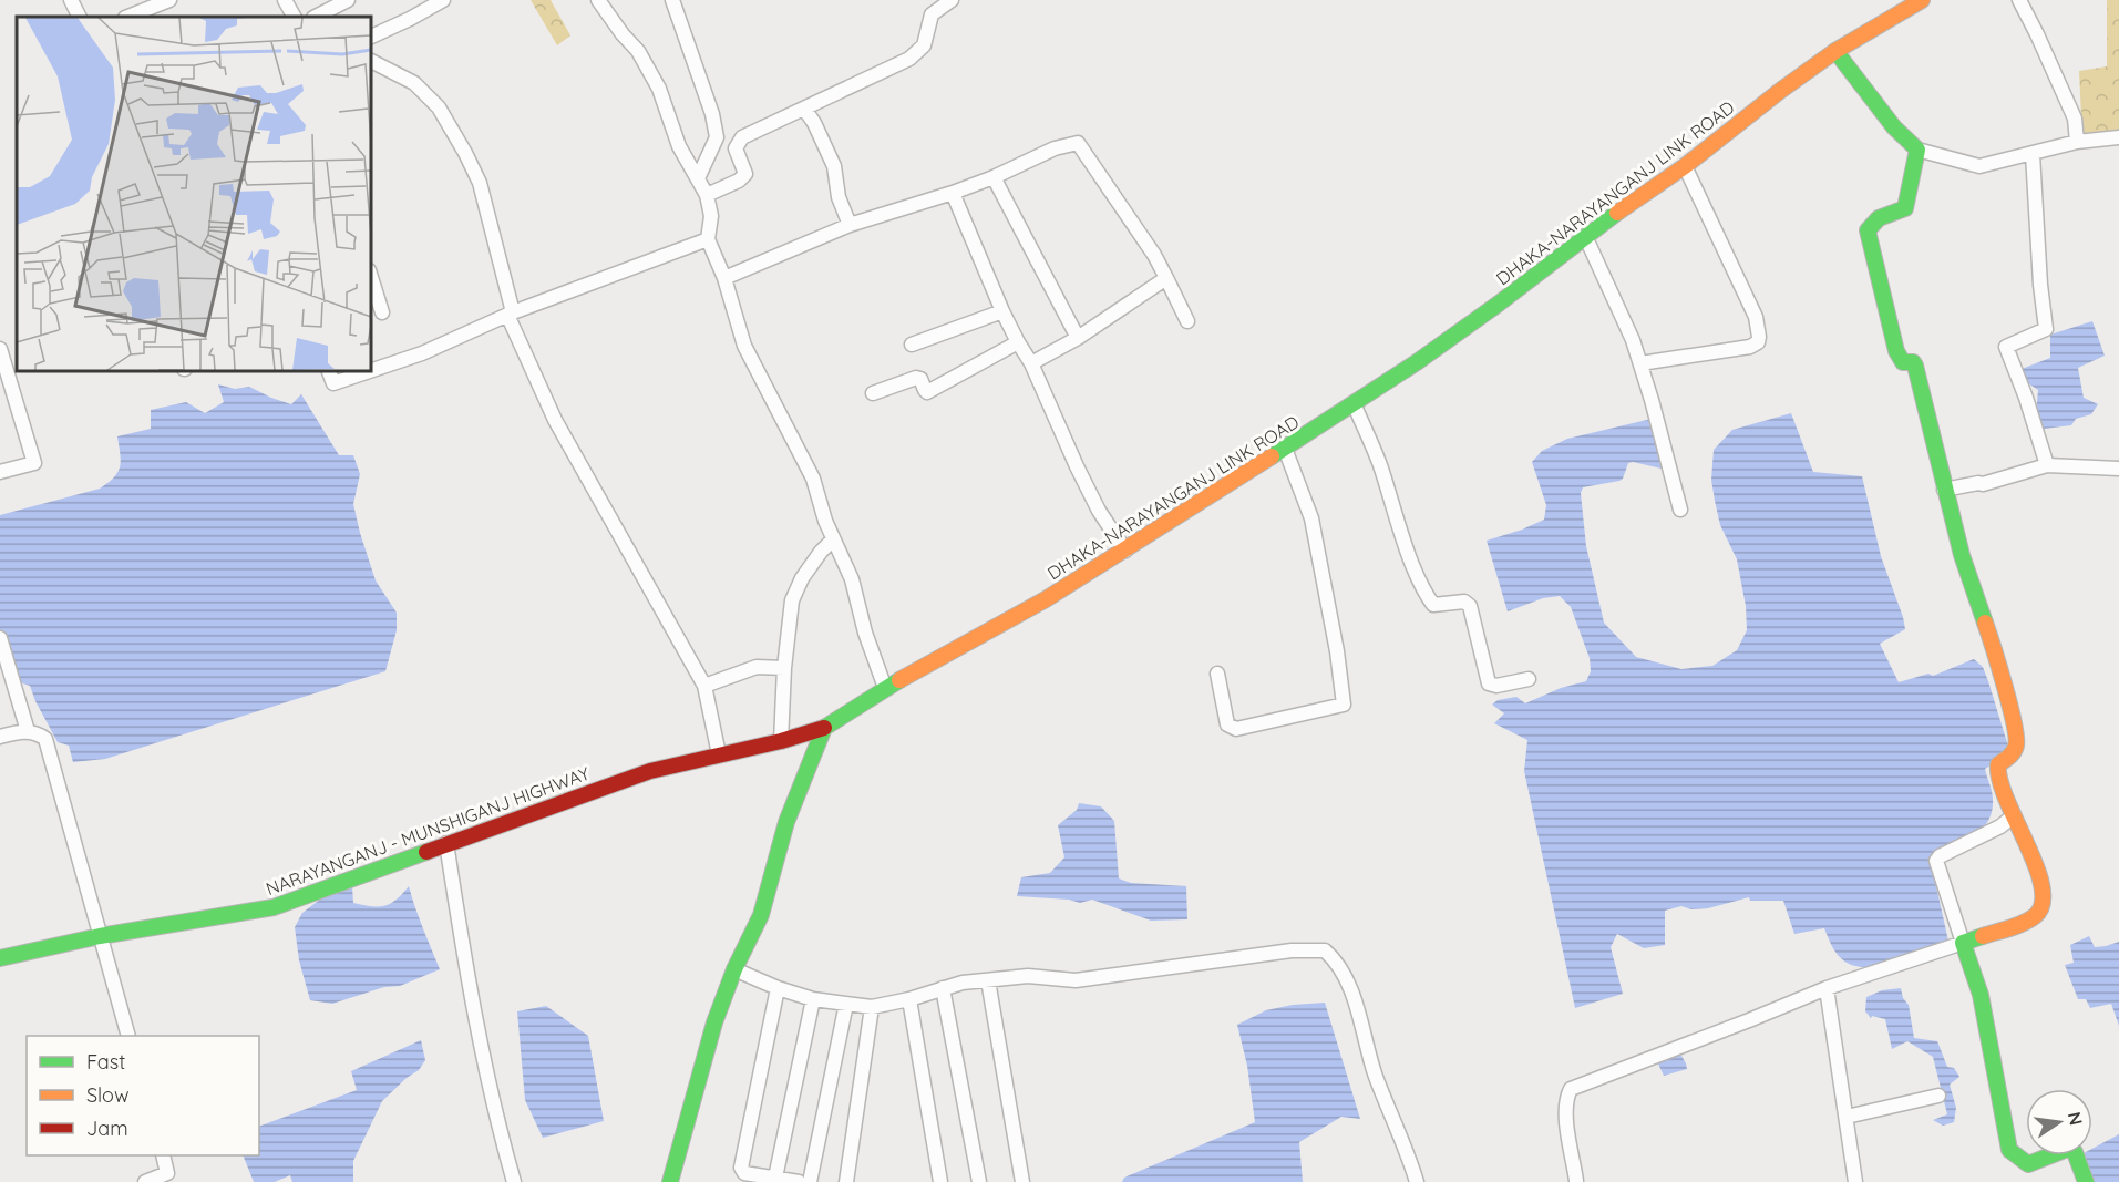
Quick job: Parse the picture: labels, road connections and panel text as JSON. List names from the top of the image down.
{
  "streets": {
    "main road": ["DHAKA-NARAYANGANJ LINK ROAD", "NARAYANGANJ - MUNSHIGANJ HIGHWAY"]
  },
  "crossings": [
    ["DHAKA-NARAYANGANJ LINK ROAD", "NARAYANGANJ - MUNSHIGANJ HIGHWAY"]
  ],
  "legend": ["Fast", "Slow", "Jam"],
  "north": "right"
}
